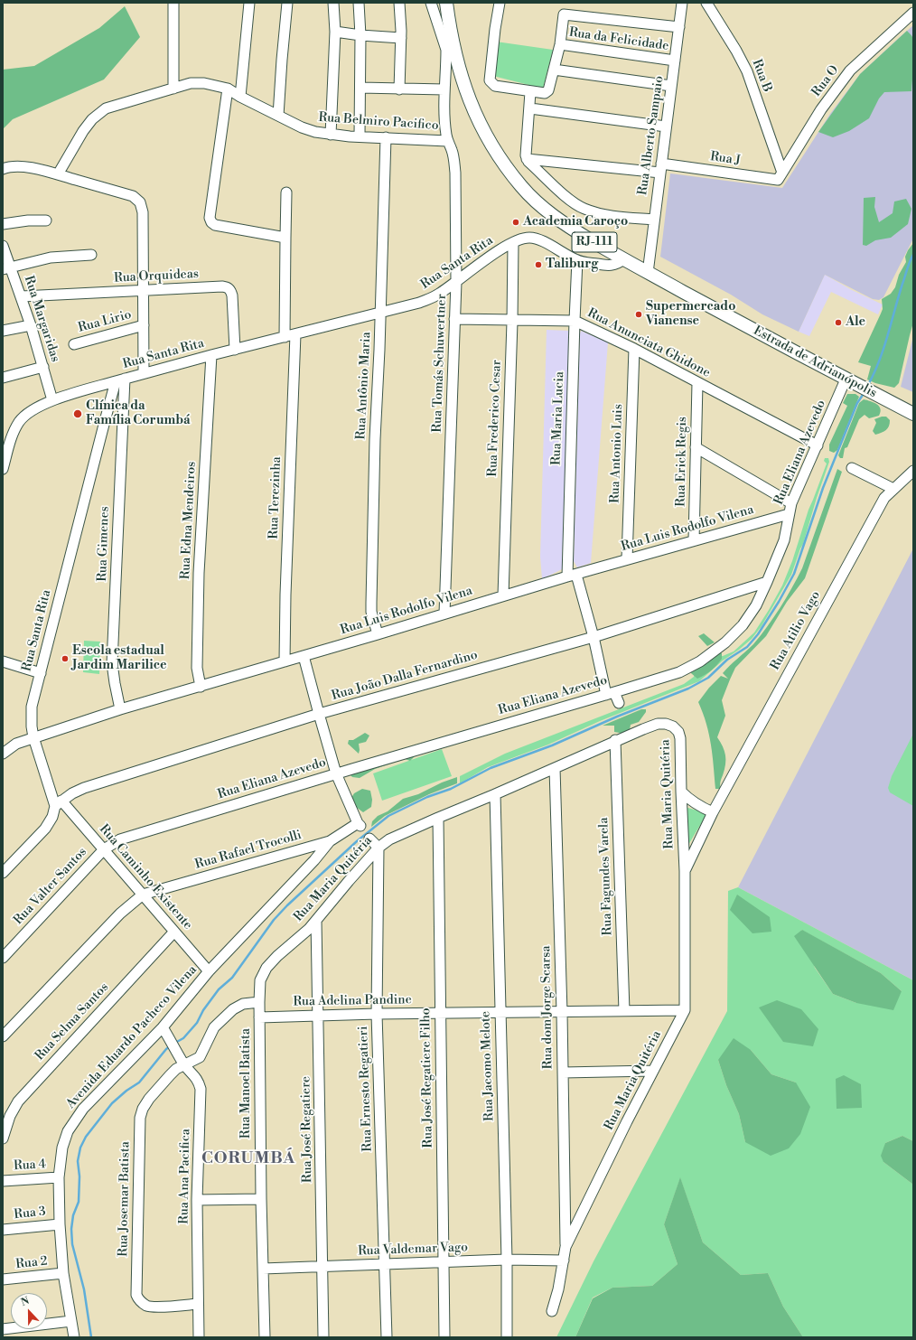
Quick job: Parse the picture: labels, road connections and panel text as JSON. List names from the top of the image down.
{
  "streets": {
    "main road": ["RJ-111", "Estrada de Adrianópolis"],
    "street": [
      "Rua da Felicidade",
      "Rua B",
      "Rua O",
      "Rua Belmiro Pacifico",
      "Rua Alberto Sampaio",
      "Rua J",
      "Rua Santa Rita",
      "Rua Orquideas",
      "Rua Margaridas",
      "Rua Lirio",
      "Rua Anunciata Ghidone",
      "Rua Tomás Schuwertner",
      "Rua Antônio Maria",
      "Rua Frederico Cesar",
      "Rua Maria Lucia",
      "Rua Eliana Azevedo",
      "Rua Antonio Luis",
      "Rua Erick Regis",
      "Rua Terezinha",
      "Rua Edna Mendeiros",
      "Rua Luis Rodolfo Vilena",
      "Rua Gimenes",
      "Rua Atilio Vago",
      "Rua João Dalla Fernardino",
      "Rua Maria Quitéria",
      "Rua Rafael Trocolli",
      "Rua Fagundes Varela",
      "Rua Caminho Existente",
      "Rua Valter Santos",
      "Rua Adelina Pandine",
      "Rua dom Jorge Scarsa",
      "Rua Selma Santos",
      "Avenida Eduardo Pacheco Vilena",
      "Rua Jacomo Melote",
      "Rua José Regatiere Filho",
      "Rua Manoel Batista",
      "Rua Ernesto Regatieri",
      "Rua José Regatiere",
      "Rua 4",
      "Rua Ana Pacifica",
      "Rua Josemar Batista",
      "Rua 3",
      "Rua Valdemar Vago",
      "Rua 2"
    ]
  },
  "crossings": [
    ["Rua da Felicidade", "Rua Alberto Sampaio"],
    ["Rua B", "Rua O"],
    ["Rua B", "Rua J"],
    ["Rua O", "Rua J"],
    ["Rua Belmiro Pacifico", "Rua Tomás Schuwertner"],
    ["Rua Belmiro Pacifico", "Rua Antônio Maria"],
    ["Rua Alberto Sampaio", "Rua J"],
    ["Rua Alberto Sampaio", "Estrada de Adrianópolis"],
    ["Rua Santa Rita", "Rua Orquideas"],
    ["Rua Santa Rita", "Estrada de Adrianópolis"],
    ["Rua Santa Rita", "Rua Tomás Schuwertner"],
    ["Rua Santa Rita", "Rua Antônio Maria"],
    ["Rua Santa Rita", "Rua Frederico Cesar"],
    ["Rua Santa Rita", "Rua Maria Lucia"],
    ["Rua Santa Rita", "Rua Terezinha"],
    ["Rua Santa Rita", "Rua Edna Mendeiros"],
    ["Rua Santa Rita", "Rua Luis Rodolfo Vilena"],
    ["Rua Santa Rita", "Rua Gimenes"],
    ["Rua Santa Rita", "Rua João Dalla Fernardino"],
    ["Rua Santa Rita", "Rua Caminho Existente"],
    ["Rua Orquideas", "Rua Margaridas"],
    ["Rua Anunciata Ghidone", "Rua Tomás Schuwertner"],
    ["Rua Anunciata Ghidone", "Rua Frederico Cesar"],
    ["Rua Anunciata Ghidone", "Rua Maria Lucia"],
    ["Rua Anunciata Ghidone", "Rua Eliana Azevedo"],
    ["Rua Anunciata Ghidone", "Rua Antonio Luis"],
    ["Rua Anunciata Ghidone", "Rua Erick Regis"],
    ["Estrada de Adrianópolis", "Rua Tomás Schuwertner"],
    ["Estrada de Adrianópolis", "Rua Eliana Azevedo"],
    ["Rua Tomás Schuwertner", "Rua Luis Rodolfo Vilena"],
    ["Rua Antônio Maria", "Rua Luis Rodolfo Vilena"],
    ["Rua Frederico Cesar", "Rua Luis Rodolfo Vilena"],
    ["Rua Maria Lucia", "Rua Eliana Azevedo"],
    ["Rua Maria Lucia", "Rua Luis Rodolfo Vilena"],
    ["Rua Maria Lucia", "Rua João Dalla Fernardino"],
    ["Rua Eliana Azevedo", "Rua Luis Rodolfo Vilena"],
    ["Rua Eliana Azevedo", "Rua João Dalla Fernardino"],
    ["Rua Eliana Azevedo", "Rua Rafael Trocolli"],
    ["Rua Eliana Azevedo", "Rua Caminho Existente"],
    ["Rua Eliana Azevedo", "Rua Valter Santos"],
    ["Rua Antonio Luis", "Rua Luis Rodolfo Vilena"],
    ["Rua Erick Regis", "Rua Luis Rodolfo Vilena"],
    ["Rua Terezinha", "Rua Luis Rodolfo Vilena"],
    ["Rua Edna Mendeiros", "Rua Luis Rodolfo Vilena"],
    ["Rua Luis Rodolfo Vilena", "Rua Gimenes"],
    ["Rua Atilio Vago", "Rua Maria Quitéria"],
    ["Rua João Dalla Fernardino", "Rua Caminho Existente"],
    ["Rua Maria Quitéria", "Rua Fagundes Varela"],
    ["Rua Maria Quitéria", "Rua Adelina Pandine"],
    ["Rua Maria Quitéria", "Rua dom Jorge Scarsa"],
    ["Rua Maria Quitéria", "Rua Jacomo Melote"],
    ["Rua Maria Quitéria", "Rua José Regatiere Filho"],
    ["Rua Maria Quitéria", "Rua Manoel Batista"],
    ["Rua Maria Quitéria", "Rua Ernesto Regatieri"],
    ["Rua Maria Quitéria", "Rua José Regatiere"],
    ["Rua Maria Quitéria", "Rua Valdemar Vago"],
    ["Rua Rafael Trocolli", "Rua Caminho Existente"],
    ["Rua Rafael Trocolli", "Avenida Eduardo Pacheco Vilena"],
    ["Rua Fagundes Varela", "Rua Adelina Pandine"],
    ["Rua Caminho Existente", "Rua Valter Santos"],
    ["Rua Caminho Existente", "Rua Selma Santos"],
    ["Rua Caminho Existente", "Avenida Eduardo Pacheco Vilena"],
    ["Rua Adelina Pandine", "Rua dom Jorge Scarsa"],
    ["Rua Adelina Pandine", "Rua Jacomo Melote"],
    ["Rua Adelina Pandine", "Rua José Regatiere Filho"],
    ["Rua Adelina Pandine", "Rua Manoel Batista"],
    ["Rua Adelina Pandine", "Rua Ernesto Regatieri"],
    ["Rua Adelina Pandine", "Rua José Regatiere"],
    ["Avenida Eduardo Pacheco Vilena", "Rua 4"],
    ["Avenida Eduardo Pacheco Vilena", "Rua Ana Pacifica"],
    ["Avenida Eduardo Pacheco Vilena", "Rua 3"],
    ["Avenida Eduardo Pacheco Vilena", "Rua 2"],
    ["Rua Jacomo Melote", "Rua Valdemar Vago"],
    ["Rua José Regatiere Filho", "Rua Valdemar Vago"],
    ["Rua Manoel Batista", "Rua Josemar Batista"],
    ["Rua Manoel Batista", "Rua Valdemar Vago"],
    ["Rua Ernesto Regatieri", "Rua Valdemar Vago"],
    ["Rua José Regatiere", "Rua Valdemar Vago"],
    ["Rua Ana Pacifica", "Rua Josemar Batista"]
  ],
  "districts": ["CORUMBÁ"],
  "places": [
    "Academia Caroço",
    "Taliburg",
    "Supermercado Vianense",
    "Ale",
    "Clínica da Família Corumbá",
    "Escola estadual Jardim Marilice"
  ],
  "north": "top"
}
